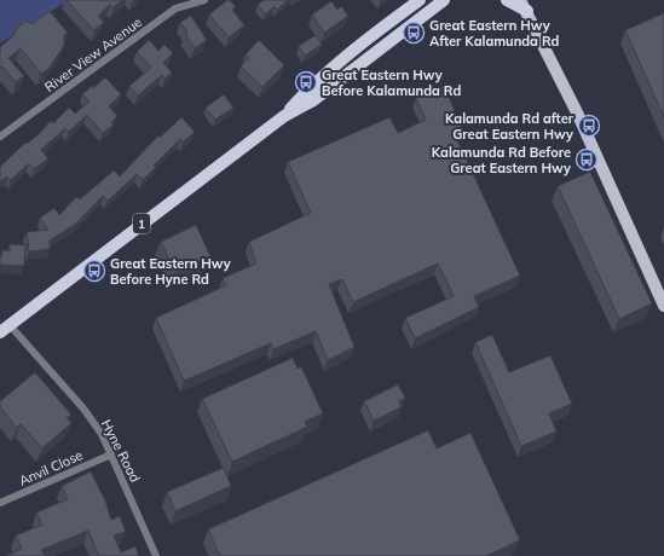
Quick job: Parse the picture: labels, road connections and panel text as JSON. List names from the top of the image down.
{
  "streets": {
    "highway": ["1"],
    "street": ["River View Avenue", "Hyne Road", "Anvil Close"]
  },
  "crossings": [
    ["1", "Hyne Road"],
    ["Hyne Road", "Anvil Close"]
  ],
  "places": {
    "bus stop": [
      "Great Eastern Hwy After Kalamunda Rd",
      "Great Eastern Hwy Before Kalamunda Rd",
      "Kalamunda Rd after Great Eastern Hwy",
      "Kalamunda Rd Before Great Eastern Hwy",
      "Great Eastern Hwy Before Hyne Rd"
    ]
  }
}
